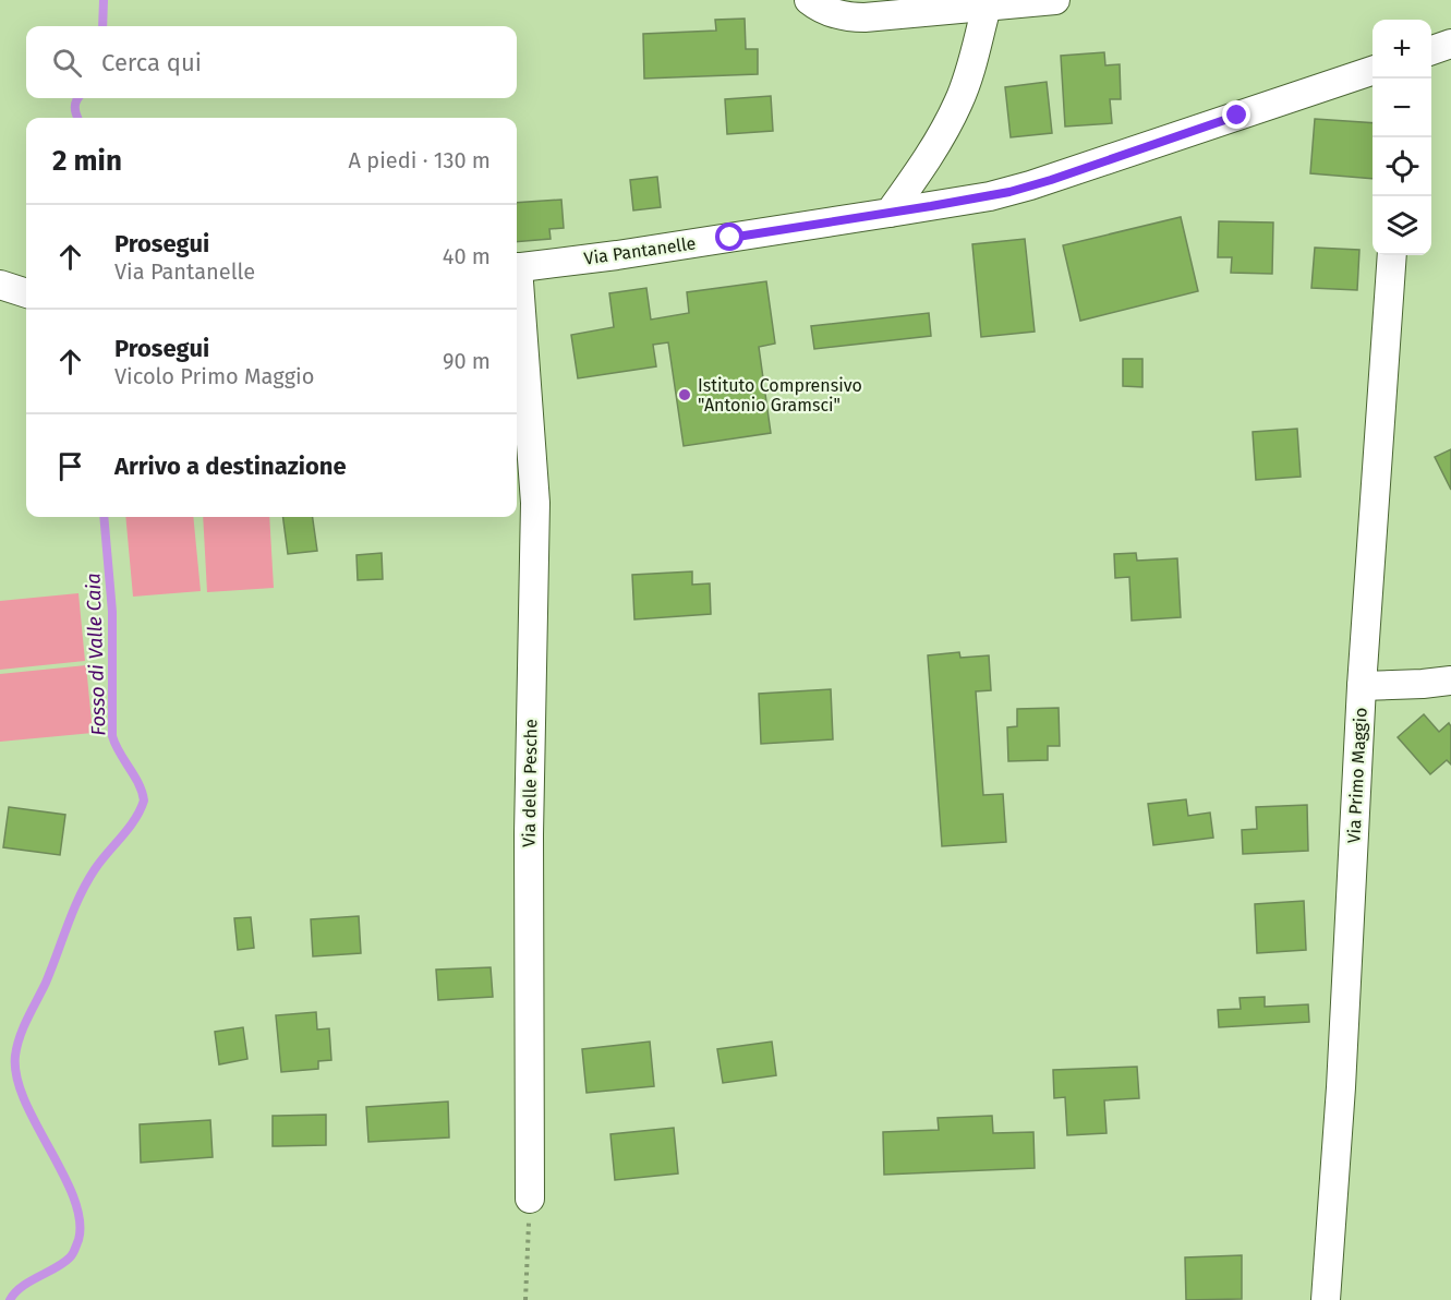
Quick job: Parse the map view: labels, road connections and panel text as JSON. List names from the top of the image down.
{
  "streets": {
    "street": ["Via Pantanelle", "Via Primo Maggio", "Via delle Pesche"]
  },
  "water": ["Fosso di Valle Caia"],
  "places": ["Istituto Comprensivo \"Antonio Gramsci\""],
  "page": {
    "map_buttons": ["+", "−"],
    "search": "Cerca qui",
    "heading": ["2 min", "A piedi · 130 m"],
    "list": [
      ["Prosegui", "Via Pantanelle", "40 m"],
      ["Prosegui", "Vicolo Primo Maggio", "90 m"],
      "Arrivo a destinazione"
    ]
  }
}
